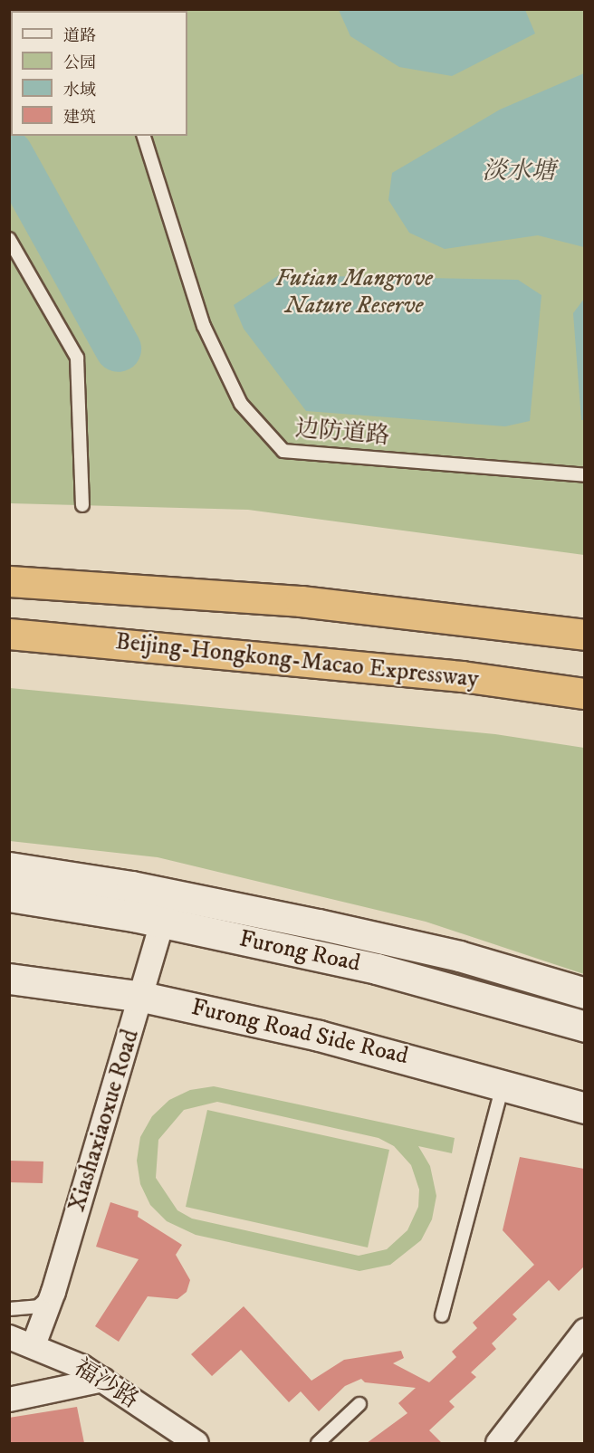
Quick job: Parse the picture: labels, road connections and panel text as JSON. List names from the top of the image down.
{
  "streets": {
    "highway": ["Beijing-Hongkong-Macao Expressway"],
    "main road": ["Furong Road", "Furong Road Side Road"],
    "street": ["Xiashaxiaoxue Road", "福沙路"],
    "lane": ["边防道路"]
  },
  "crossings": [
    ["Furong Road", "Xiashaxiaoxue Road"],
    ["Furong Road Side Road", "Xiashaxiaoxue Road"],
    ["Xiashaxiaoxue Road", "福沙路"]
  ],
  "water": ["淡水塘"],
  "parks": ["Futian Mangrove Nature Reserve"],
  "legend": [
    "道路",
    "公园",
    "水域",
    "建筑"
  ]
}
